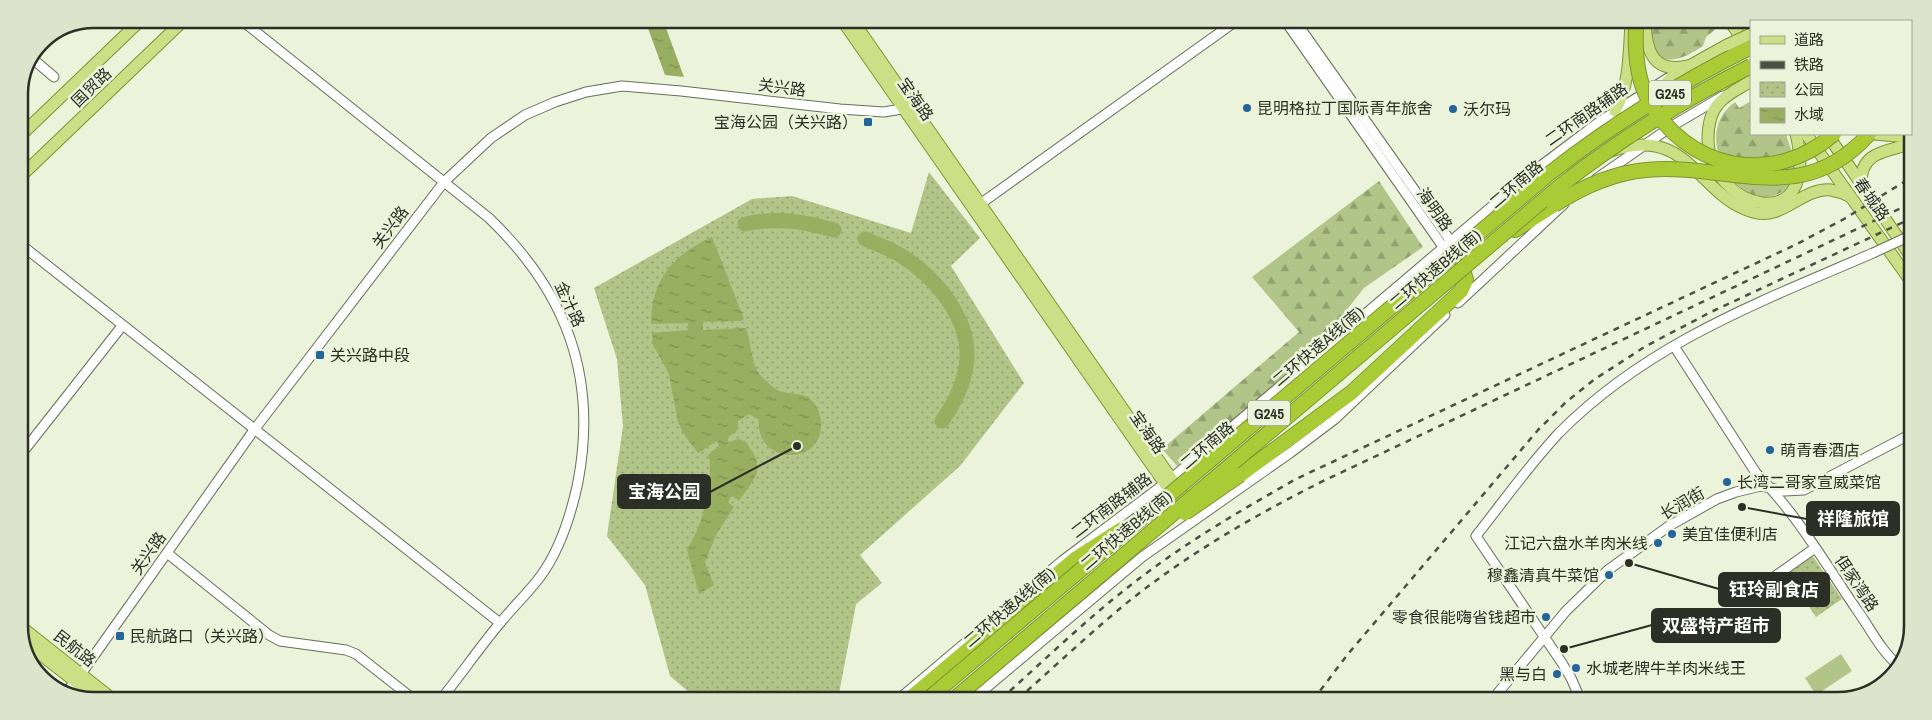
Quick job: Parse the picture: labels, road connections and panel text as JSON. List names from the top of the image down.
{
  "streets": {
    "highway": ["二环快速B线(南)", "二环快速A线(南)"],
    "main road": [
      "国贸路",
      "G245",
      "宝海路",
      "二环南路",
      "春城路",
      "民航路"
    ],
    "street": [
      "关兴路",
      "二环南路辅路",
      "海明路",
      "金汁路",
      "长润街",
      "佴家湾路"
    ]
  },
  "crossings": [
    ["关兴路", "宝海路"],
    ["关兴路", "金汁路"],
    ["关兴路", "民航路"],
    ["宝海路", "二环南路辅路"],
    ["宝海路", "二环南路"],
    ["二环南路辅路", "二环南路"],
    ["二环南路辅路", "海明路"],
    ["二环南路", "海明路"],
    ["二环南路", "二环快速B线(南)"],
    ["海明路", "二环快速B线(南)"],
    ["长润街", "佴家湾路"]
  ],
  "places": {
    "other": [
      "昆明格拉丁国际青年旅舍",
      "沃尔玛",
      "宝海公园",
      "萌青春酒店",
      "长湾二哥家宣威菜馆",
      "祥隆旅馆",
      "美宜佳便利店",
      "江记六盘水羊肉米线",
      "钰玲副食店",
      "穆鑫清真牛菜馆",
      "零食很能嗨省钱超市",
      "双盛特产超市",
      "水城老牌牛羊肉米线王",
      "黑与白"
    ],
    "transit": ["宝海公园（关兴路）", "关兴路中段", "民航路口（关兴路）"]
  },
  "legend": [
    "道路",
    "铁路",
    "公园",
    "水域"
  ]
}
